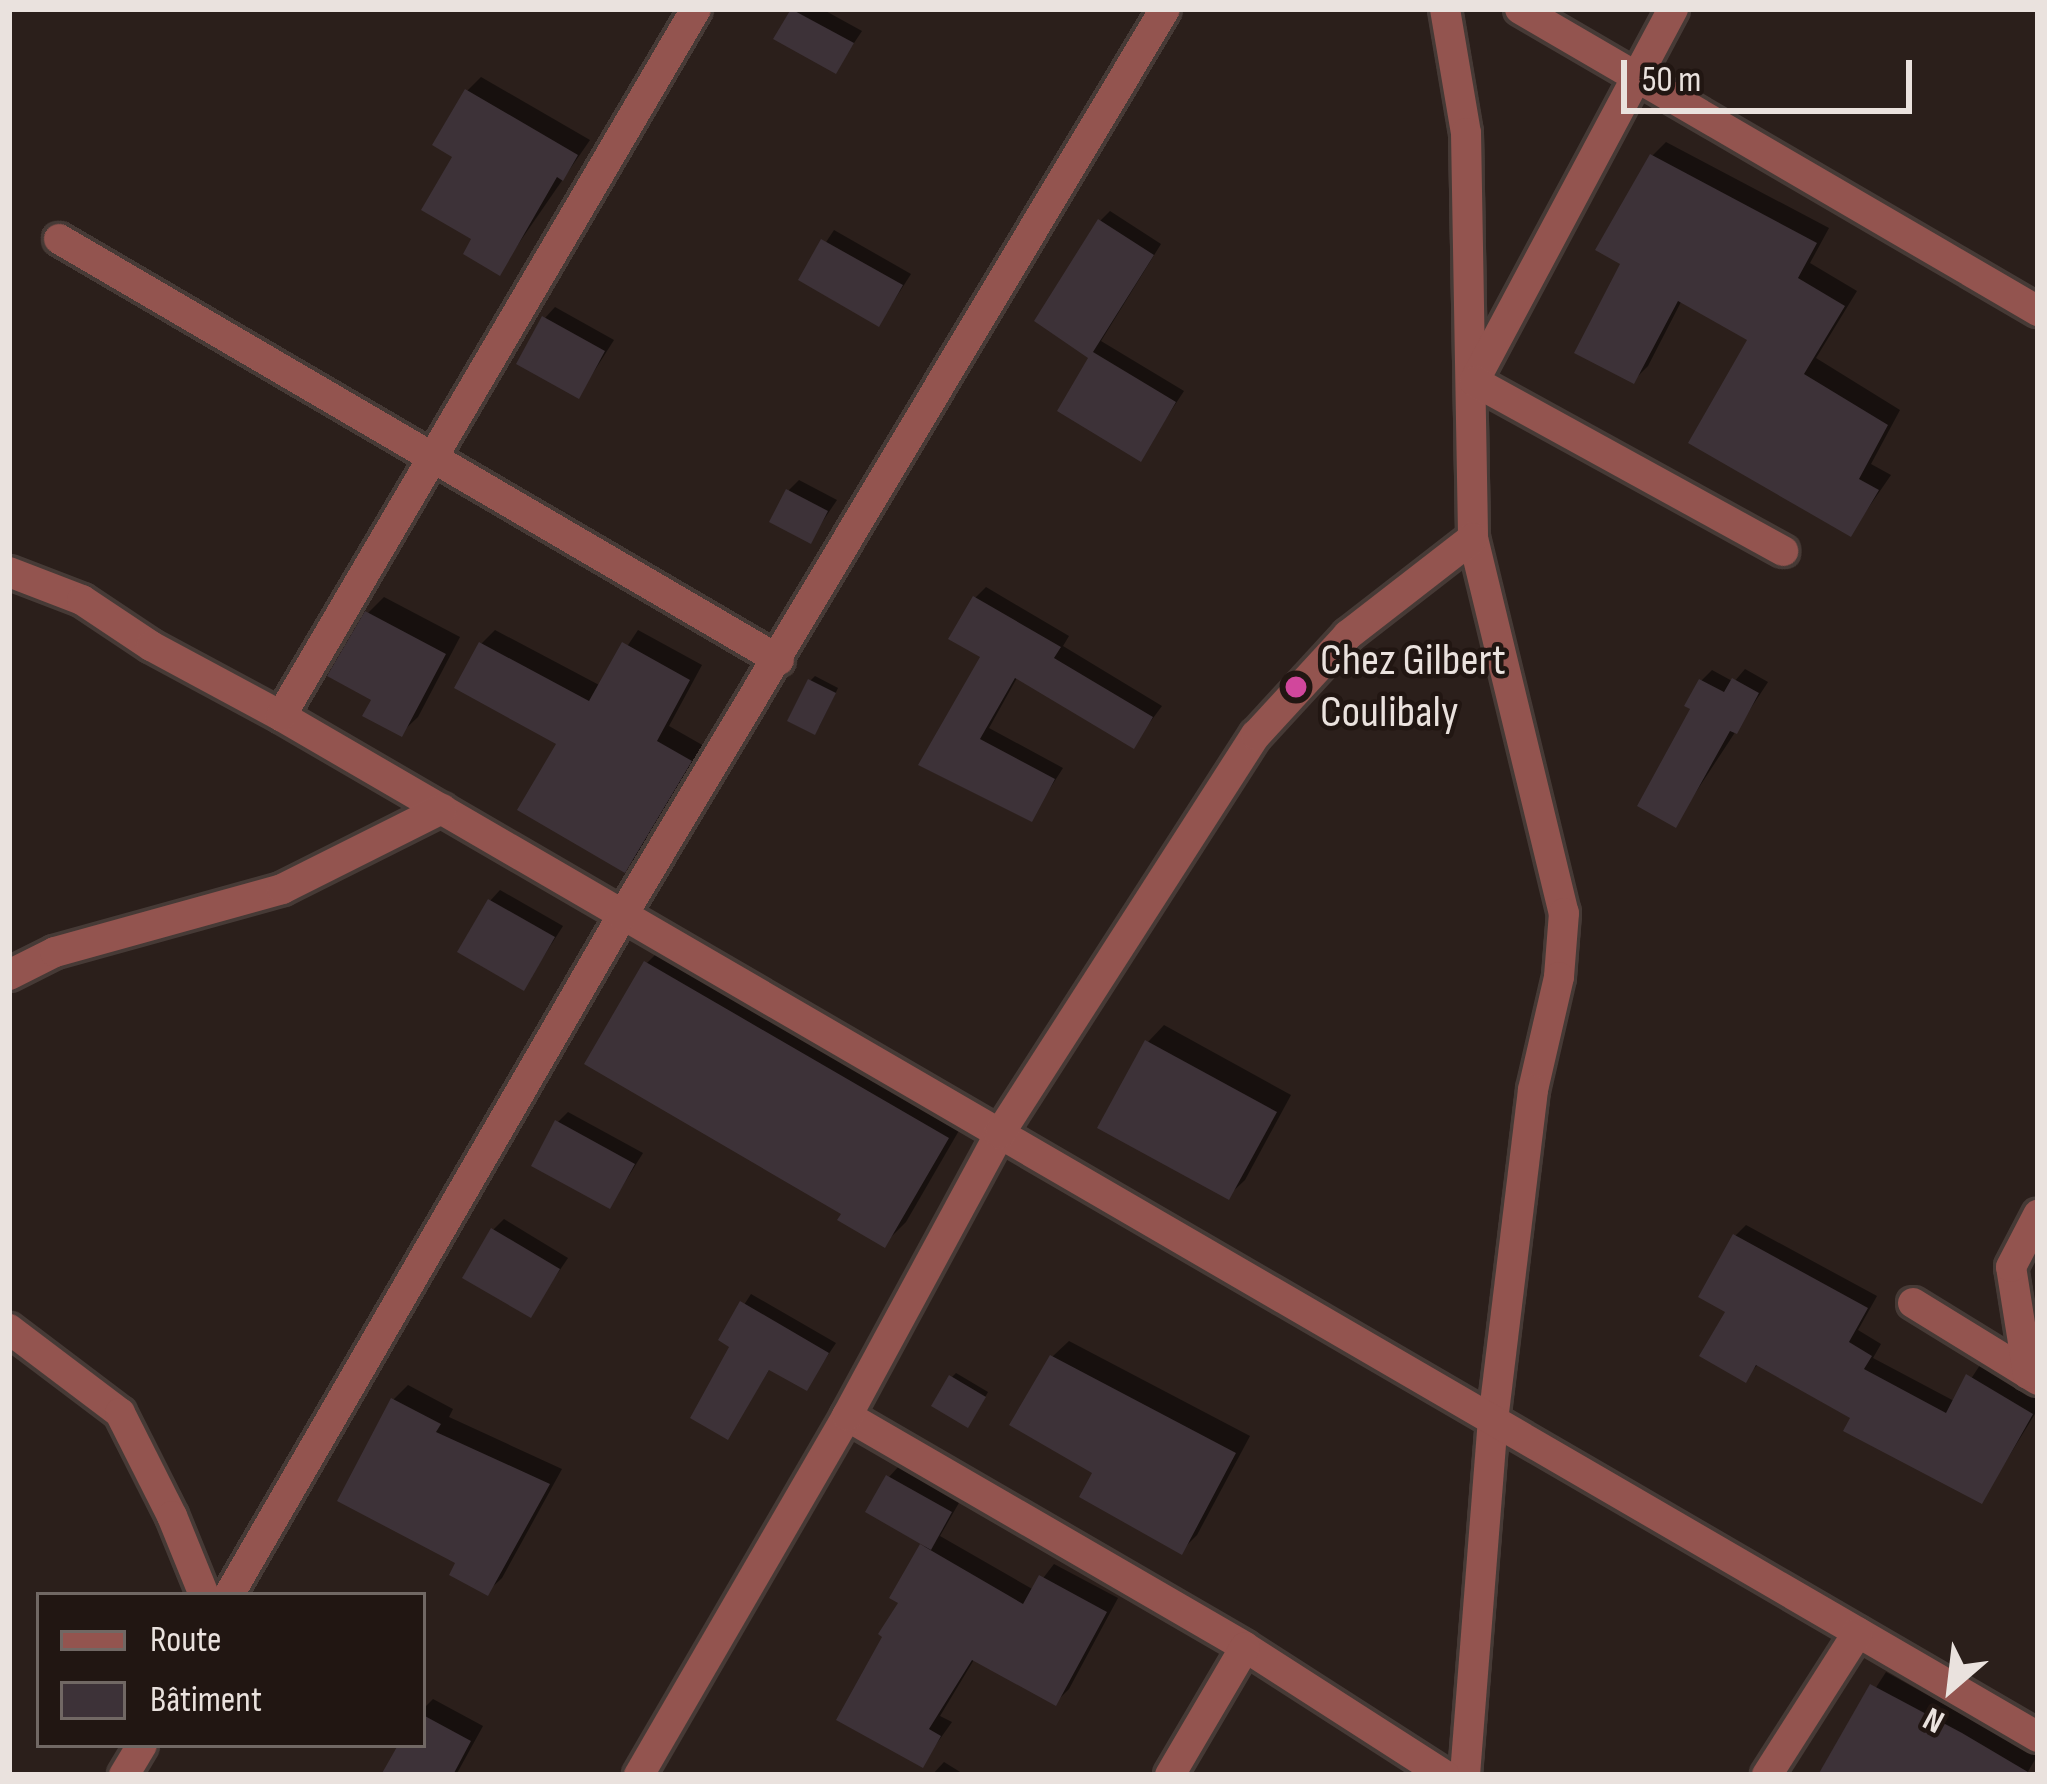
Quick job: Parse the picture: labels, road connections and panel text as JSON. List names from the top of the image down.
{
  "places": ["Chez Gilbert Coulibaly"],
  "legend": ["Route", "Bâtiment"],
  "scale_bar": "50 m",
  "north": "bottom left"
}
